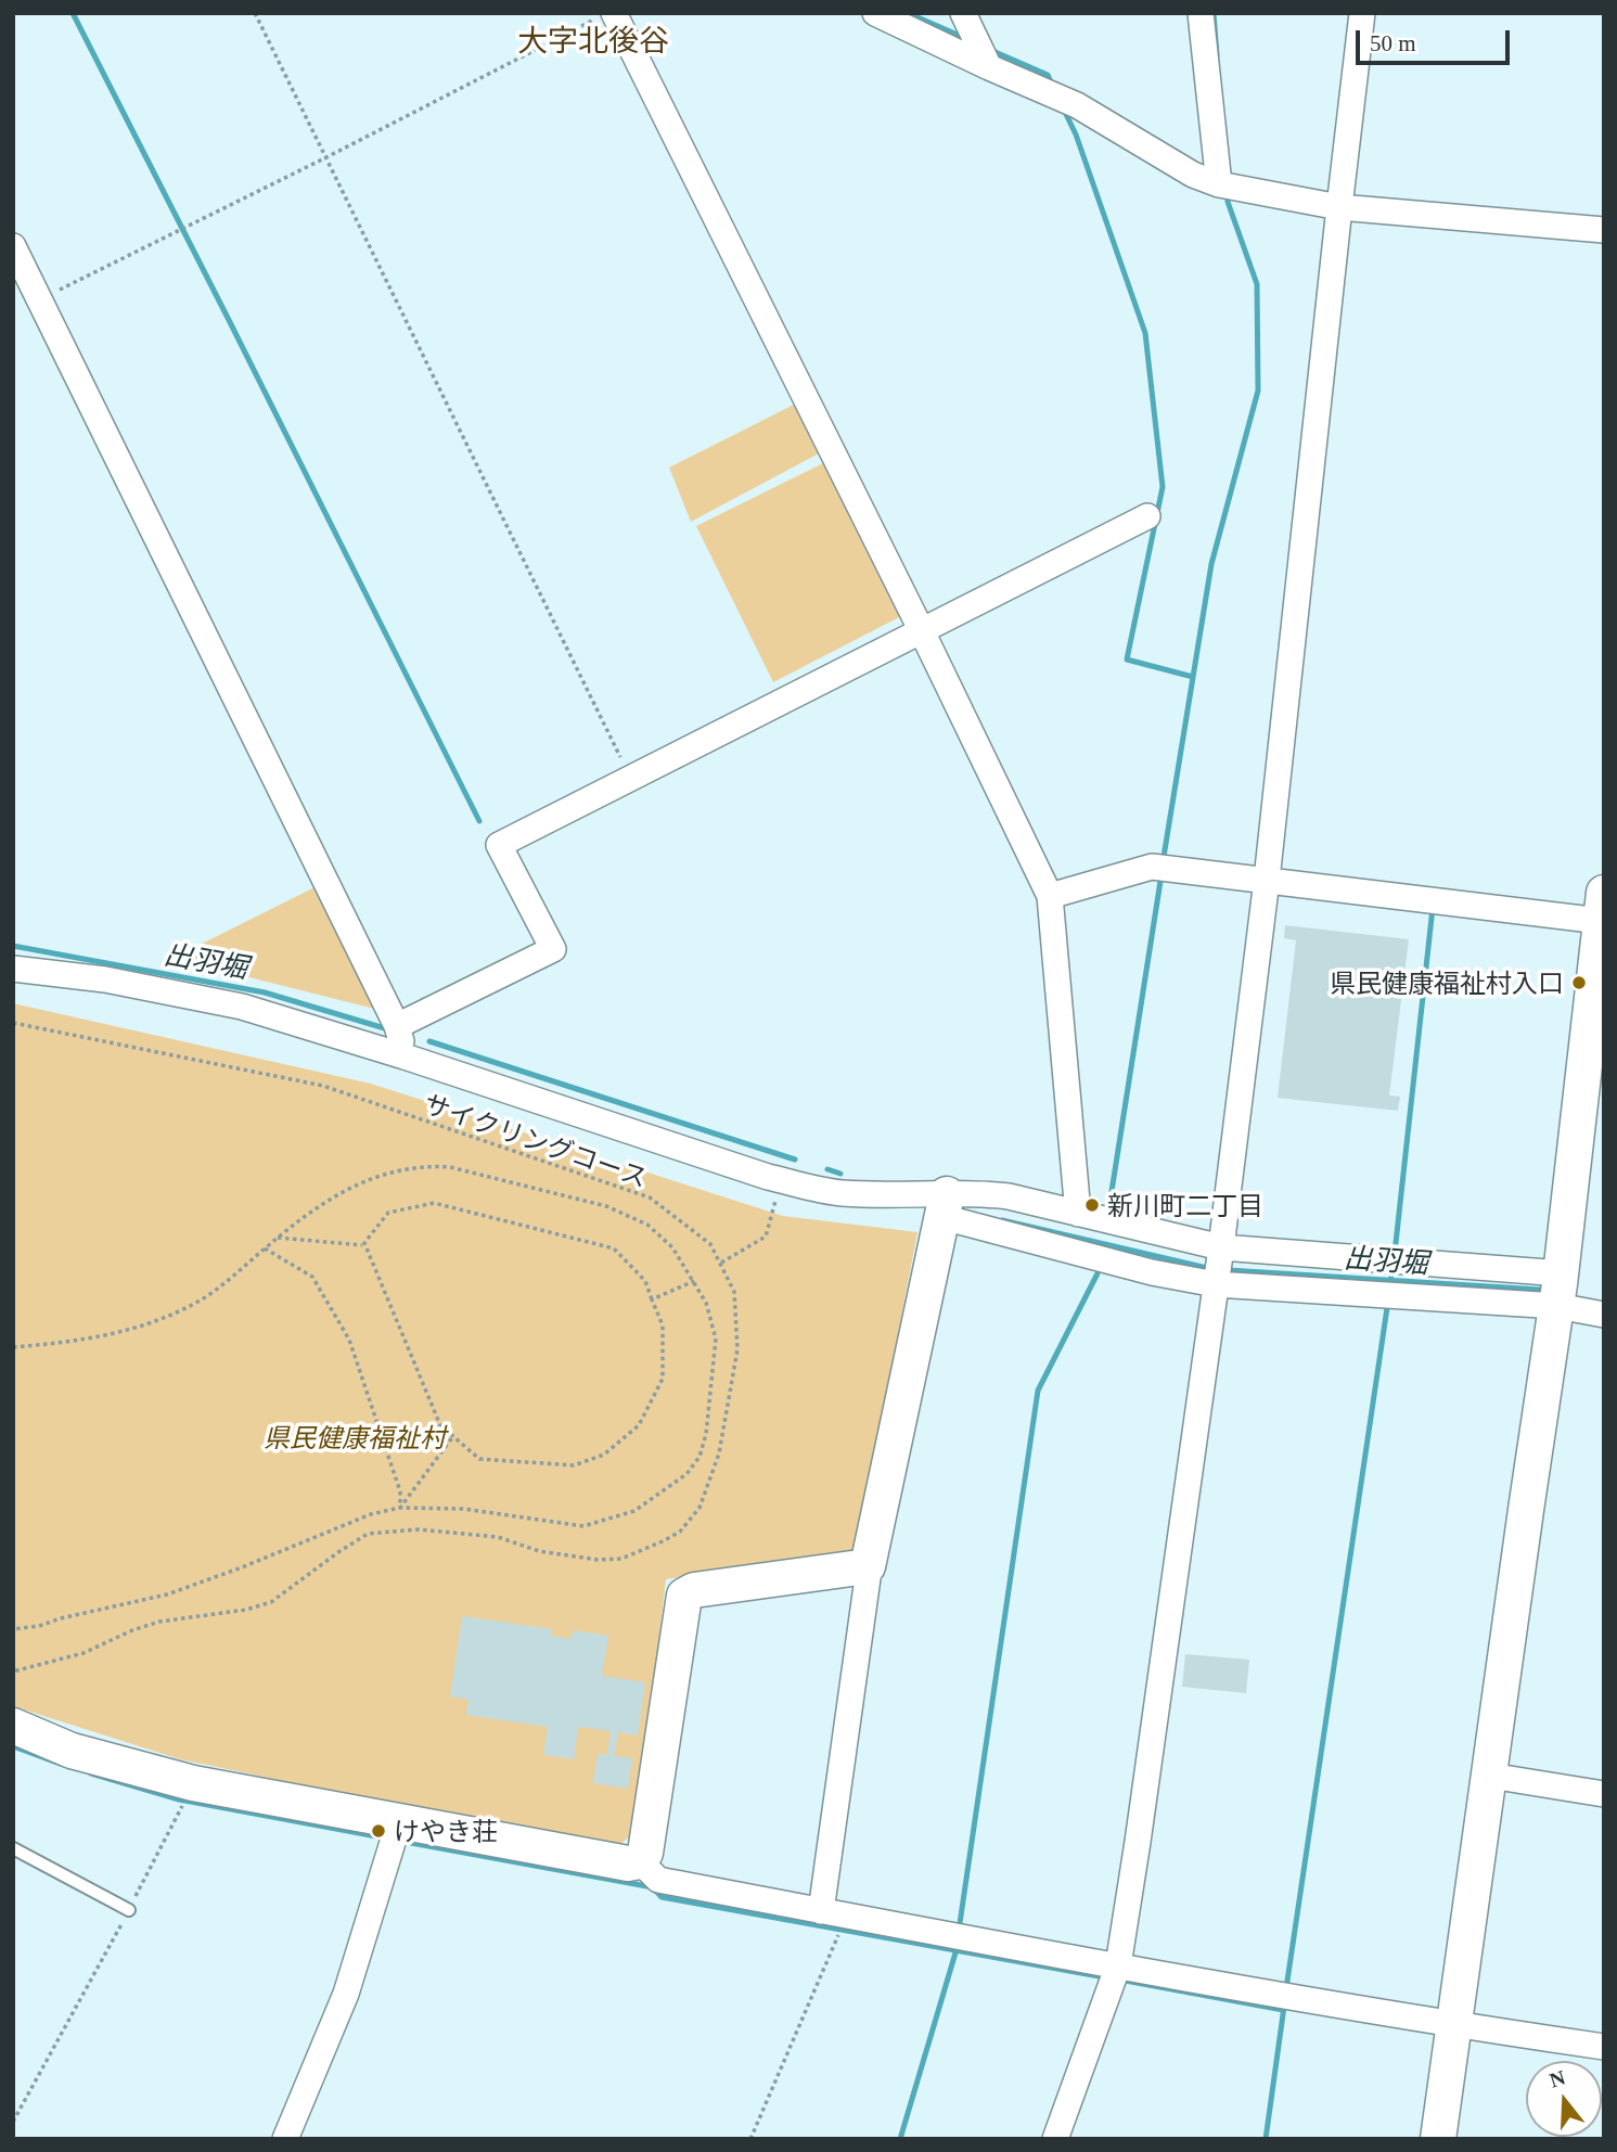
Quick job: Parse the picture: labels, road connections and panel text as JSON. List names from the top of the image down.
{
  "streets": {
    "path": ["サイクリングコース"]
  },
  "districts": ["大字北後谷"],
  "water": ["出羽堀"],
  "parks": ["県民健康福祉村"],
  "places": ["県民健康福祉村入口", "新川町二丁目", "けやき荘"],
  "scale_bar": "50 m",
  "north": "top"
}
